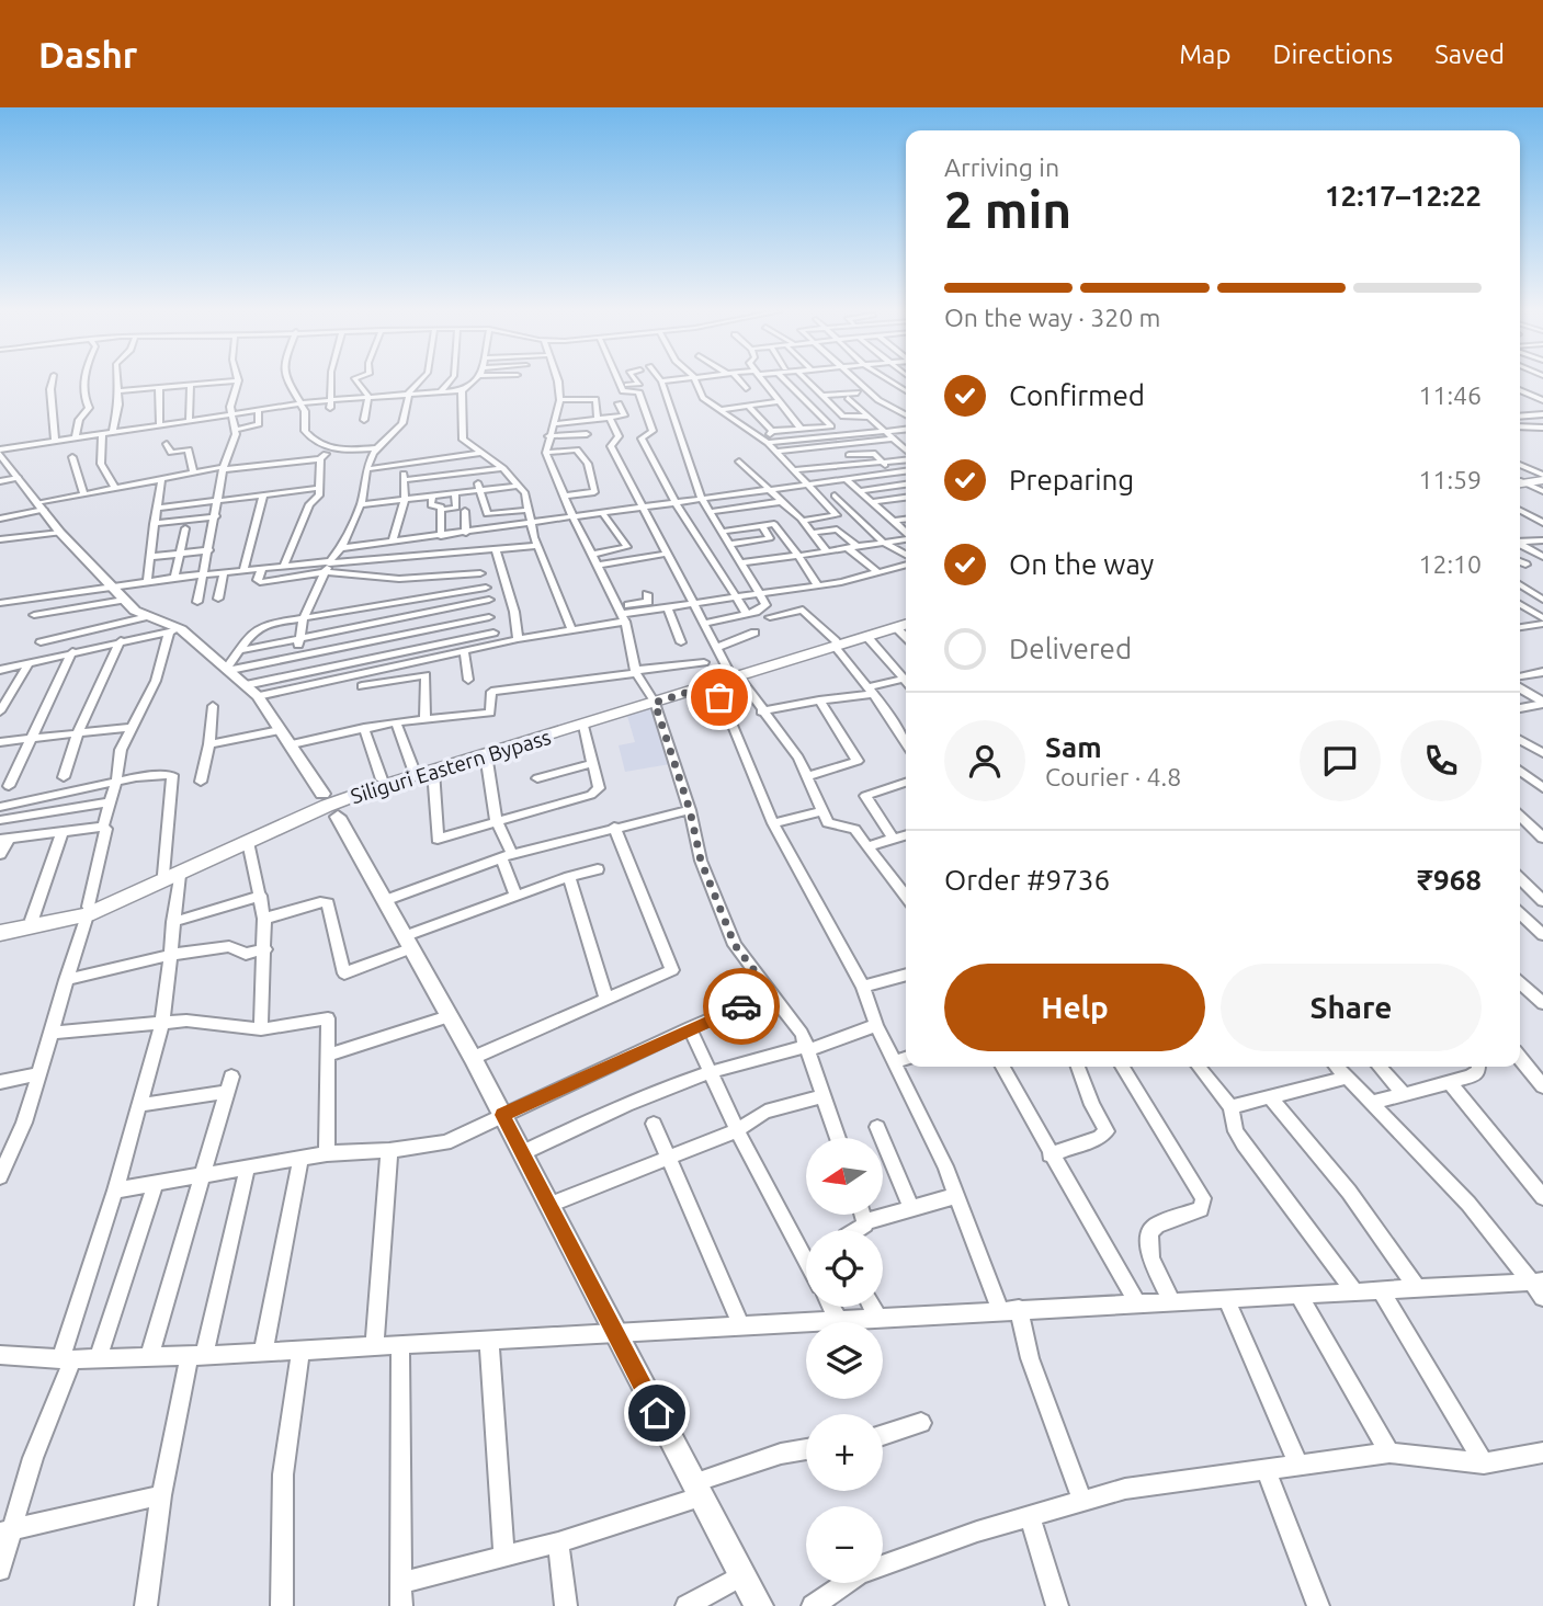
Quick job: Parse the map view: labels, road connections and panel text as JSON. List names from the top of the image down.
{
  "streets": {
    "main road": ["Siliguri Eastern Bypass"]
  },
  "north": "left",
  "page": {
    "header": "Dashr",
    "nav": ["Map", "Directions", "Saved"],
    "heading": ["2 min", "Arriving in", "12:17–12:22"],
    "panel": [
      "Sam",
      "Courier · 4.8",
      "Order #9736",
      "₹968"
    ],
    "bar": "On the way · 320 m",
    "list": [
      ["Confirmed", "11:46"],
      ["Preparing", "11:59"],
      ["On the way", "12:10"],
      "Delivered"
    ],
    "buttons": ["Help", "Share"],
    "map_buttons": ["+", "−"]
  }
}
